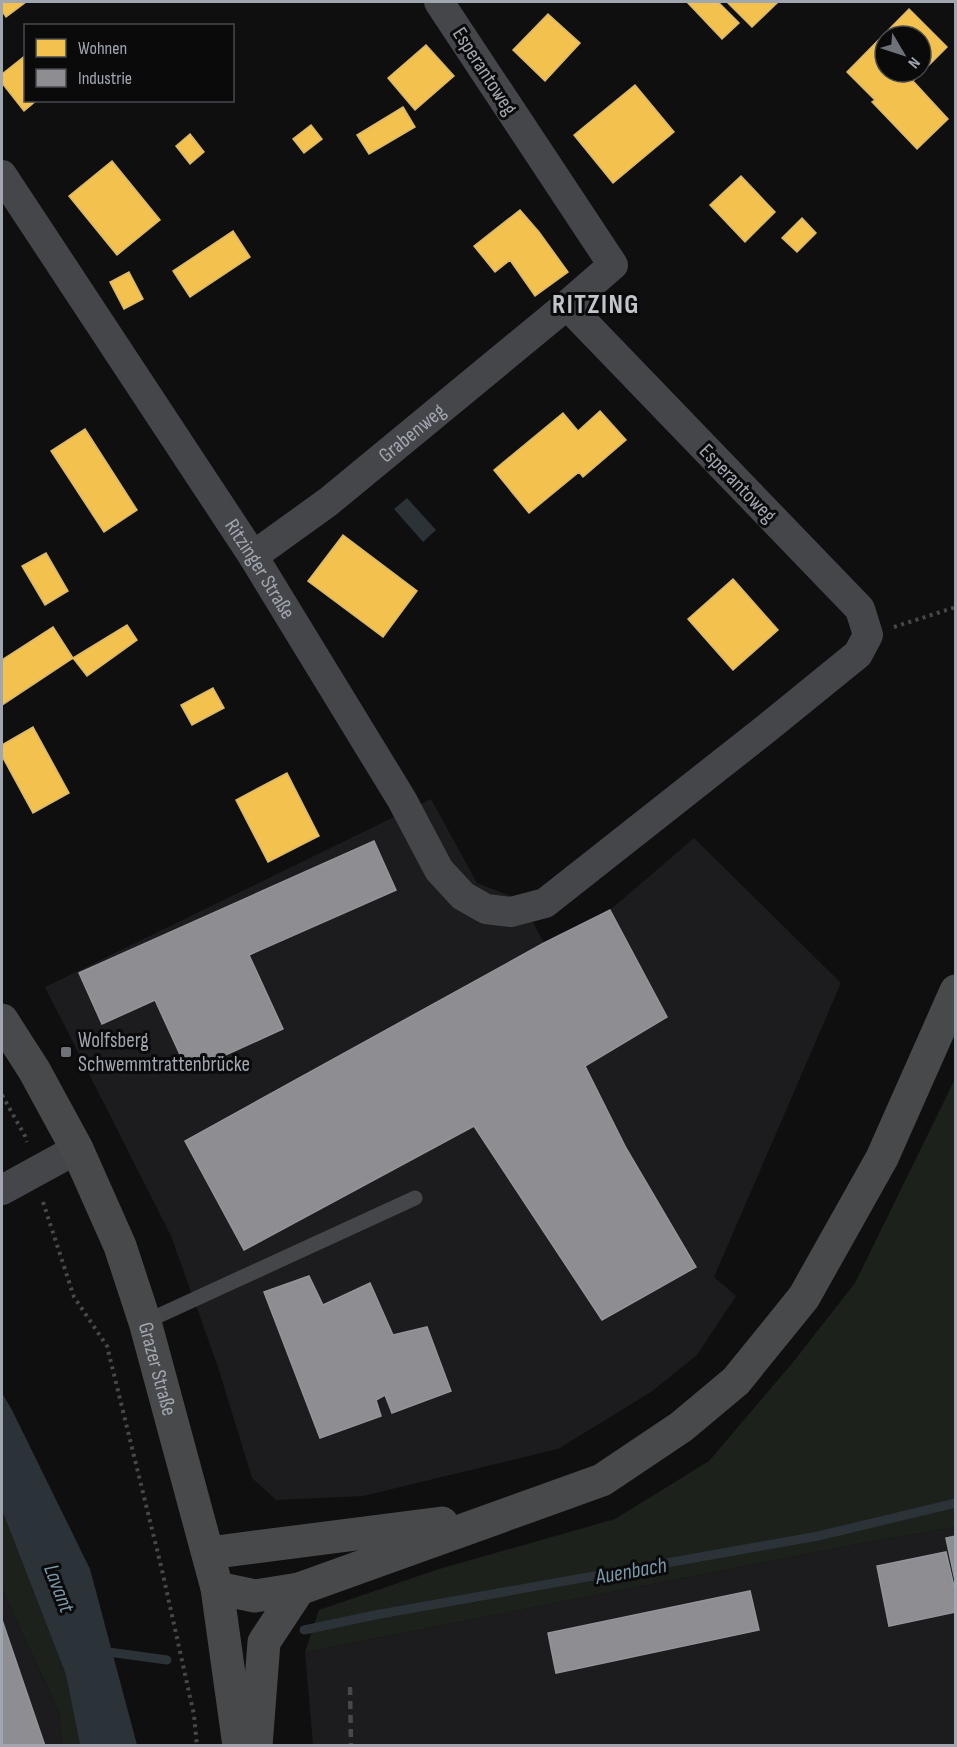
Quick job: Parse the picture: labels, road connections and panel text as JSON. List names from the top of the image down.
{
  "streets": {
    "main road": ["Grazer Straße"],
    "street": ["Esperantoweg", "Grabenweg", "Ritzinger Straße"]
  },
  "crossings": [
    ["Esperantoweg", "Grabenweg"],
    ["Esperantoweg", "Ritzinger Straße"],
    ["Grabenweg", "Ritzinger Straße"]
  ],
  "districts": ["RITZING"],
  "water": ["Auenbach", "Lavant"],
  "places": {
    "transit": ["Wolfsberg Schwemmtrattenbrücke"]
  },
  "legend": ["Wohnen", "Industrie"],
  "north": "bottom right"
}
